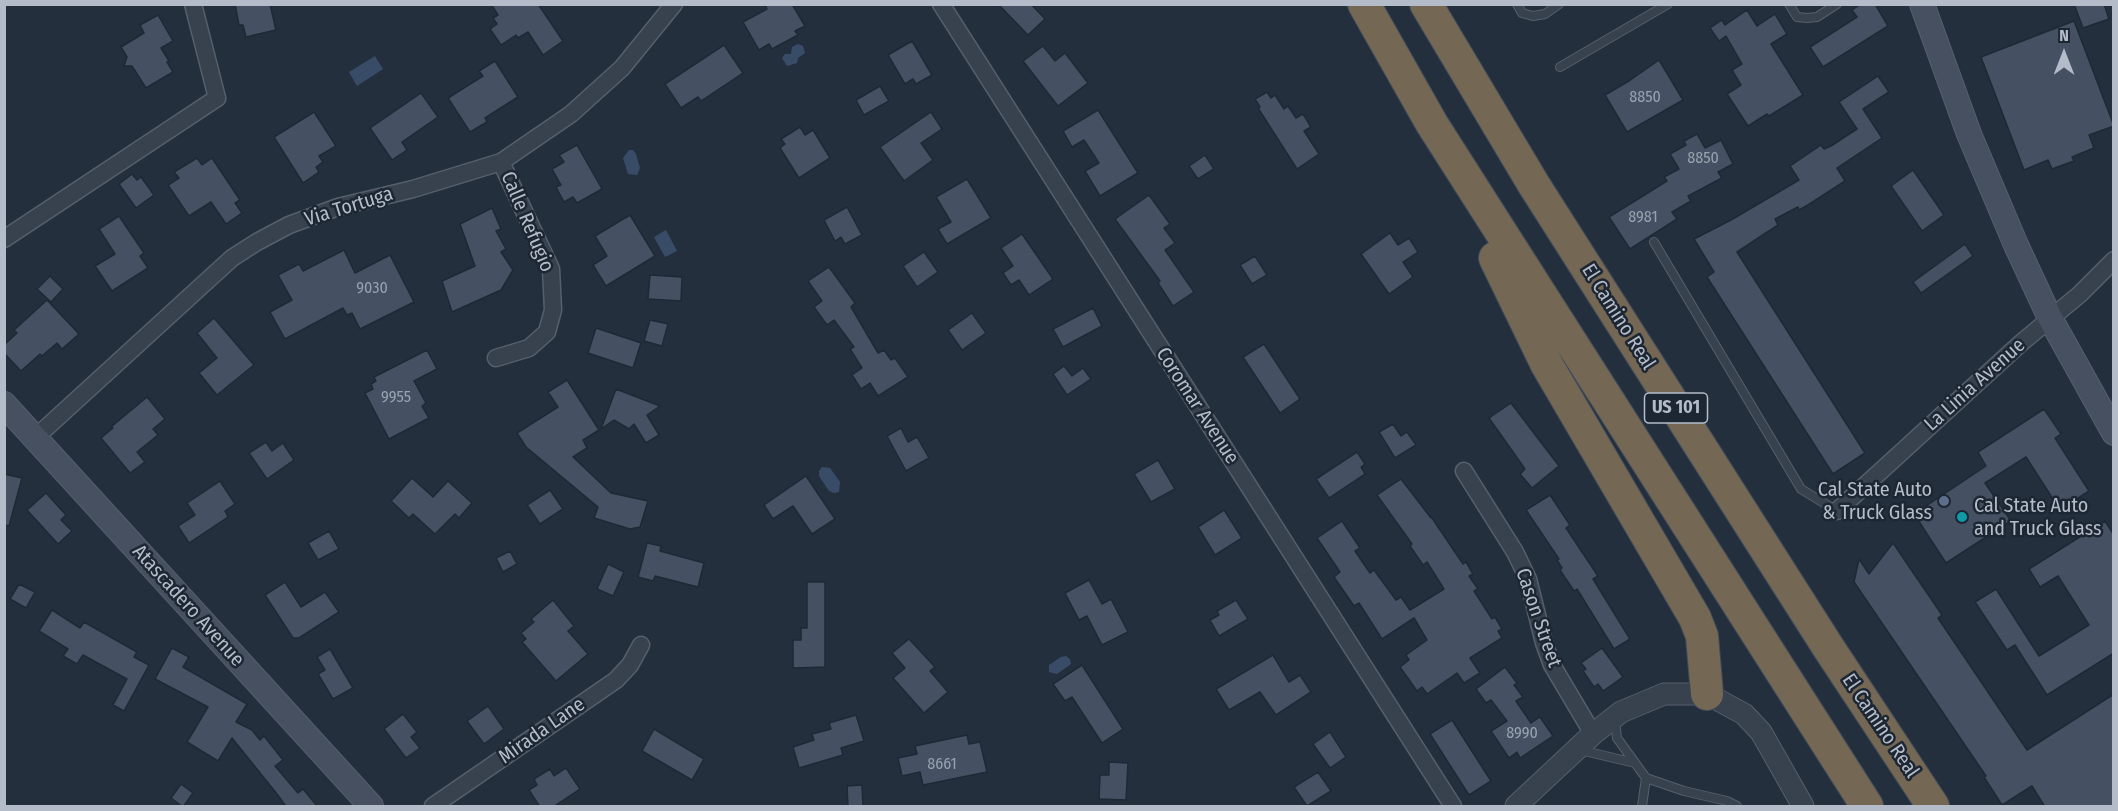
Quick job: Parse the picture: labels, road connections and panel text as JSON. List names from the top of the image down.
{
  "streets": {
    "highway": ["El Camino Real", "US 101"],
    "main road": ["Atascadero Avenue"],
    "street": [
      "Via Tortuga",
      "Calle Refugio",
      "La Linia Avenue",
      "Coromar Avenue",
      "Cason Street",
      "Mirada Lane"
    ]
  },
  "crossings": [
    ["Via Tortuga", "Calle Refugio"],
    ["Via Tortuga", "Atascadero Avenue"]
  ],
  "places": ["Cal State Auto & Truck Glass", "Cal State Auto and Truck Glass"],
  "house_numbers": [
    "8850",
    "8850",
    "8981",
    "9030",
    "9955",
    "8990",
    "8661"
  ],
  "north": "top"
}
